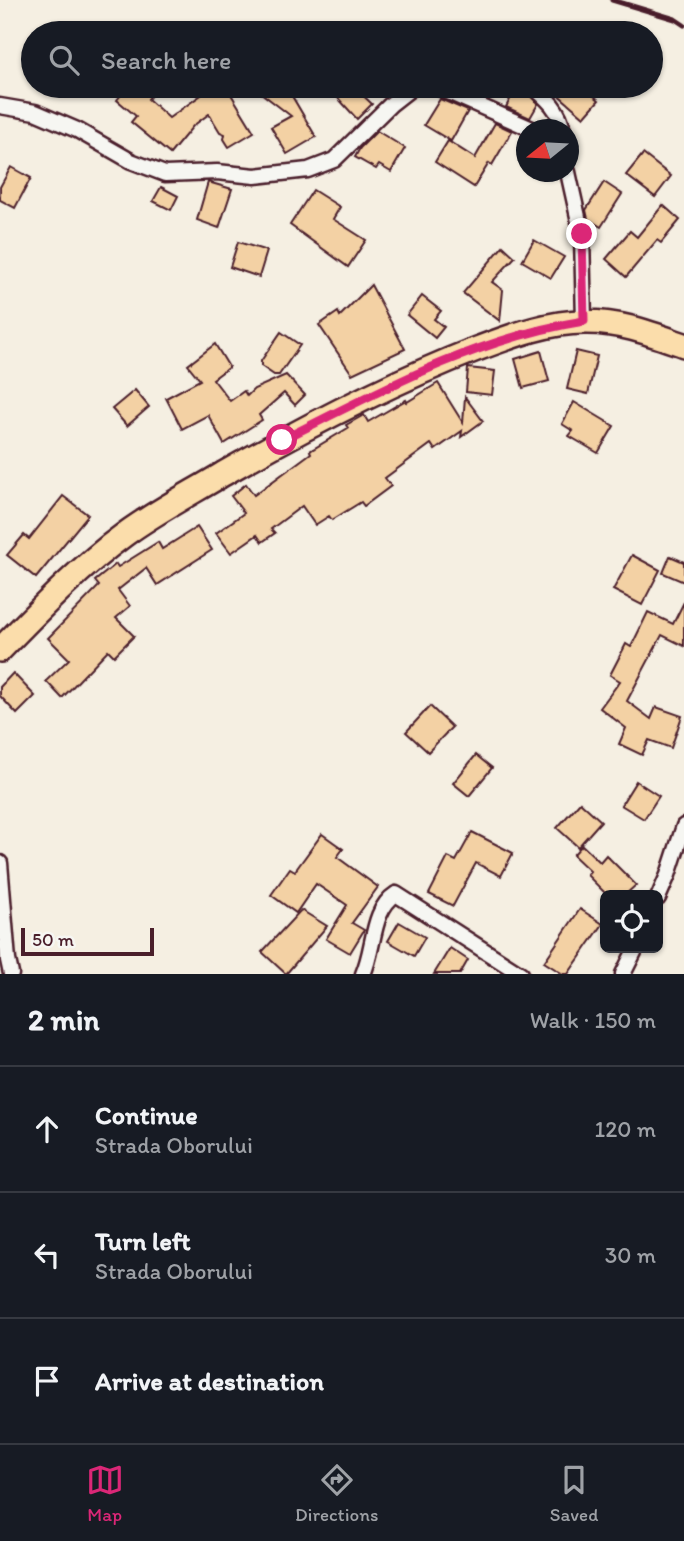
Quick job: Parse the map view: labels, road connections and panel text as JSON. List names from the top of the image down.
{
  "scale_bar": "50 m",
  "north": "left",
  "page": {
    "search": "Search here",
    "scale": "50 m",
    "heading": ["2 min", "Walk · 150 m"],
    "list": [
      ["Continue", "Strada Oborului", "120 m"],
      ["Turn left", "Strada Oborului", "30 m"],
      "Arrive at destination"
    ],
    "nav": ["Map", "Directions", "Saved"]
  }
}
